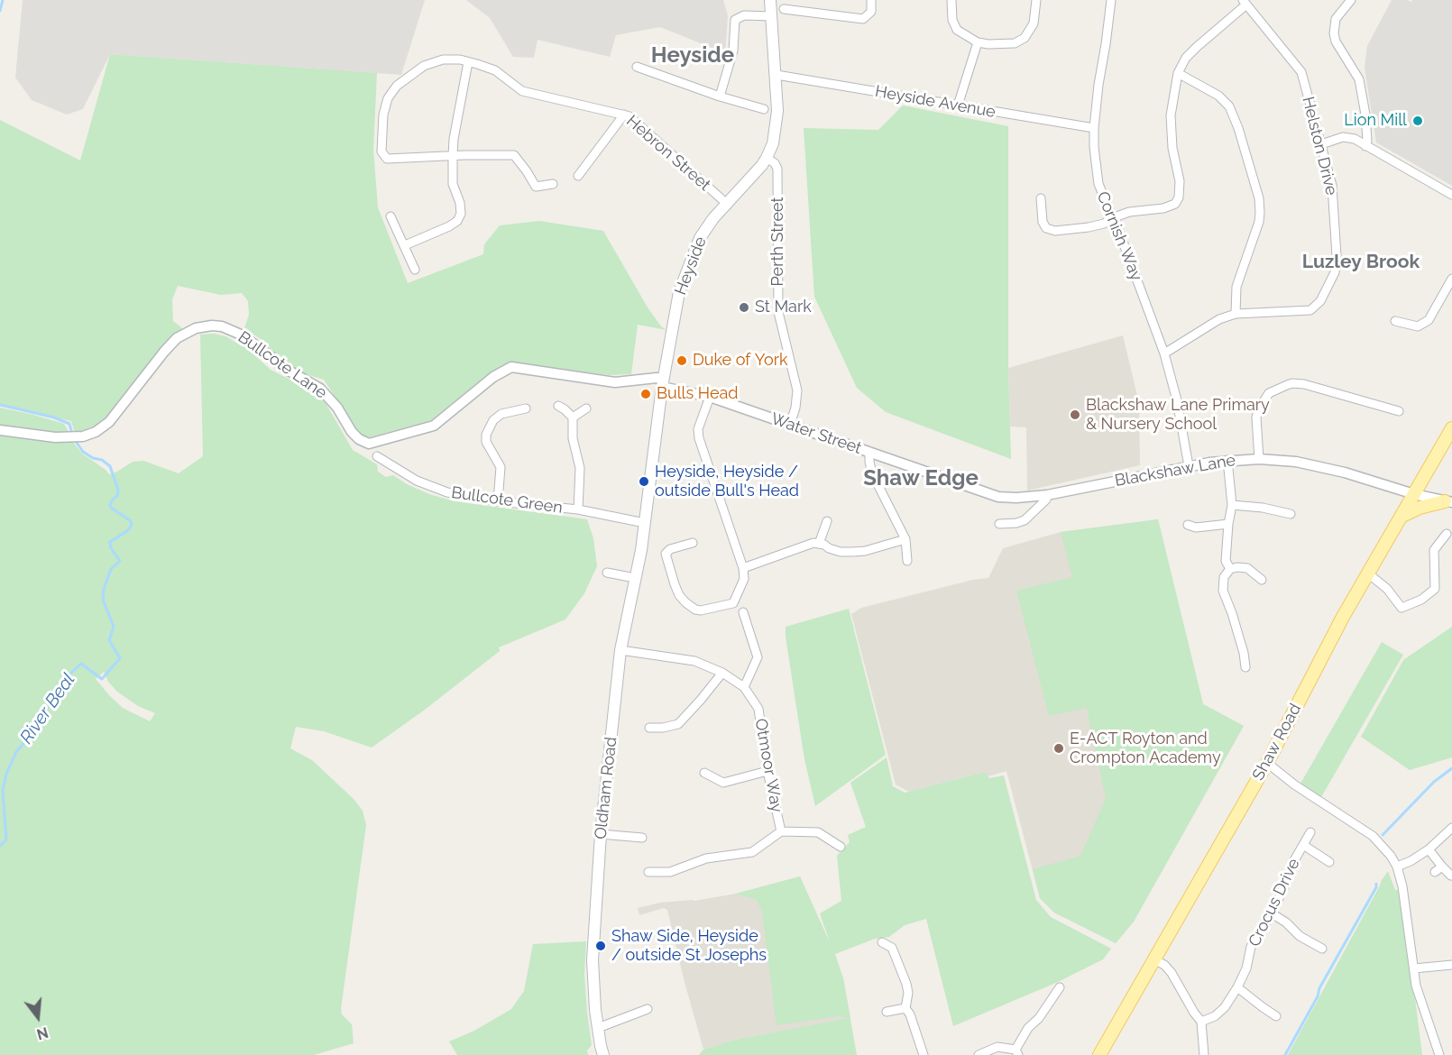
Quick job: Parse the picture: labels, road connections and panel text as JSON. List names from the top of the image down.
{
  "streets": {
    "main road": ["Heyside", "Shaw Road", "Oldham Road"],
    "street": [
      "Heyside Avenue",
      "Helston Drive",
      "Hebron Street",
      "Cornish Way",
      "Perth Street",
      "Bullcote Lane",
      "Water Street",
      "Blackshaw Lane",
      "Bullcote Green",
      "Otmoor Way",
      "Crocus Drive"
    ]
  },
  "crossings": [
    ["Heyside Avenue", "Cornish Way"],
    ["Heyside Avenue", "Heyside"],
    ["Helston Drive", "Cornish Way"],
    ["Hebron Street", "Heyside"],
    ["Cornish Way", "Blackshaw Lane"],
    ["Perth Street", "Heyside"],
    ["Perth Street", "Water Street"],
    ["Heyside", "Bullcote Lane"],
    ["Heyside", "Water Street"],
    ["Heyside", "Bullcote Green"],
    ["Heyside", "Oldham Road"],
    ["Bullcote Lane", "Water Street"],
    ["Water Street", "Blackshaw Lane"],
    ["Blackshaw Lane", "Shaw Road"],
    ["Bullcote Green", "Oldham Road"],
    ["Otmoor Way", "Oldham Road"]
  ],
  "districts": ["Heyside", "Luzley Brook", "Shaw Edge"],
  "water": ["River Beal"],
  "places": [
    "Lion Mill",
    "St Mark",
    "Duke of York",
    "Bulls Head",
    "Blackshaw Lane Primary & Nursery School",
    "Heyside, Heyside / outside Bull's Head",
    "E-ACT Royton and Crompton Academy",
    "Shaw Side, Heyside / outside St Josephs"
  ],
  "north": "bottom"
}
